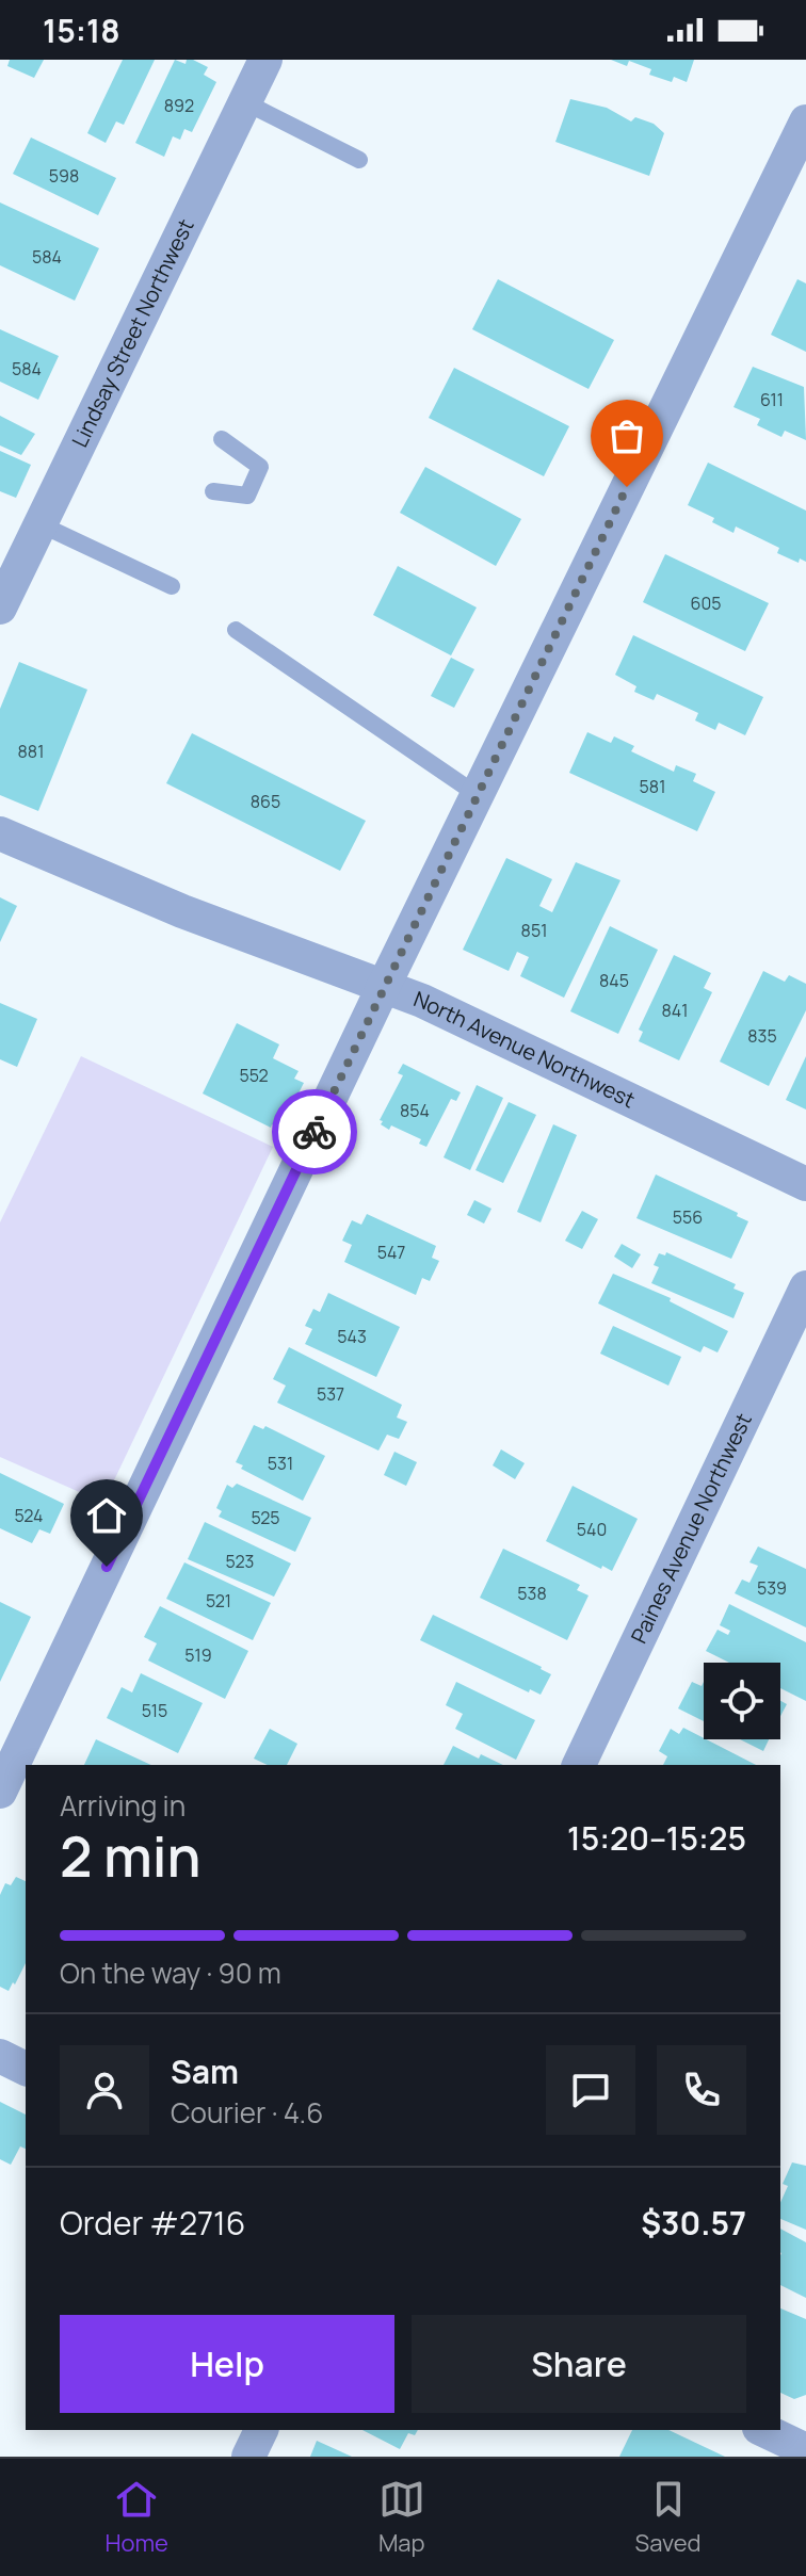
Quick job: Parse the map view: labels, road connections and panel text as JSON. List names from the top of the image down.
{
  "streets": {
    "street": ["Lindsay Street Northwest", "North Avenue Northwest", "Paines Avenue Northwest"]
  },
  "house_numbers": [
    "892",
    "598",
    "584",
    "584",
    "611",
    "605",
    "881",
    "581",
    "865",
    "851",
    "845",
    "841",
    "835",
    "552",
    "854",
    "556",
    "547",
    "543",
    "537",
    "531",
    "524",
    "525",
    "540",
    "523",
    "539",
    "538",
    "521",
    "519",
    "515"
  ],
  "page": {
    "status": "15:18",
    "heading": ["2 min", "Arriving in", "15:20–15:25"],
    "panel": [
      "Sam",
      "Courier · 4.6",
      "Order #2716",
      "$30.57"
    ],
    "bar": "On the way · 90 m",
    "buttons": ["Help", "Share"],
    "tabs": ["Home", "Map", "Saved"]
  }
}
